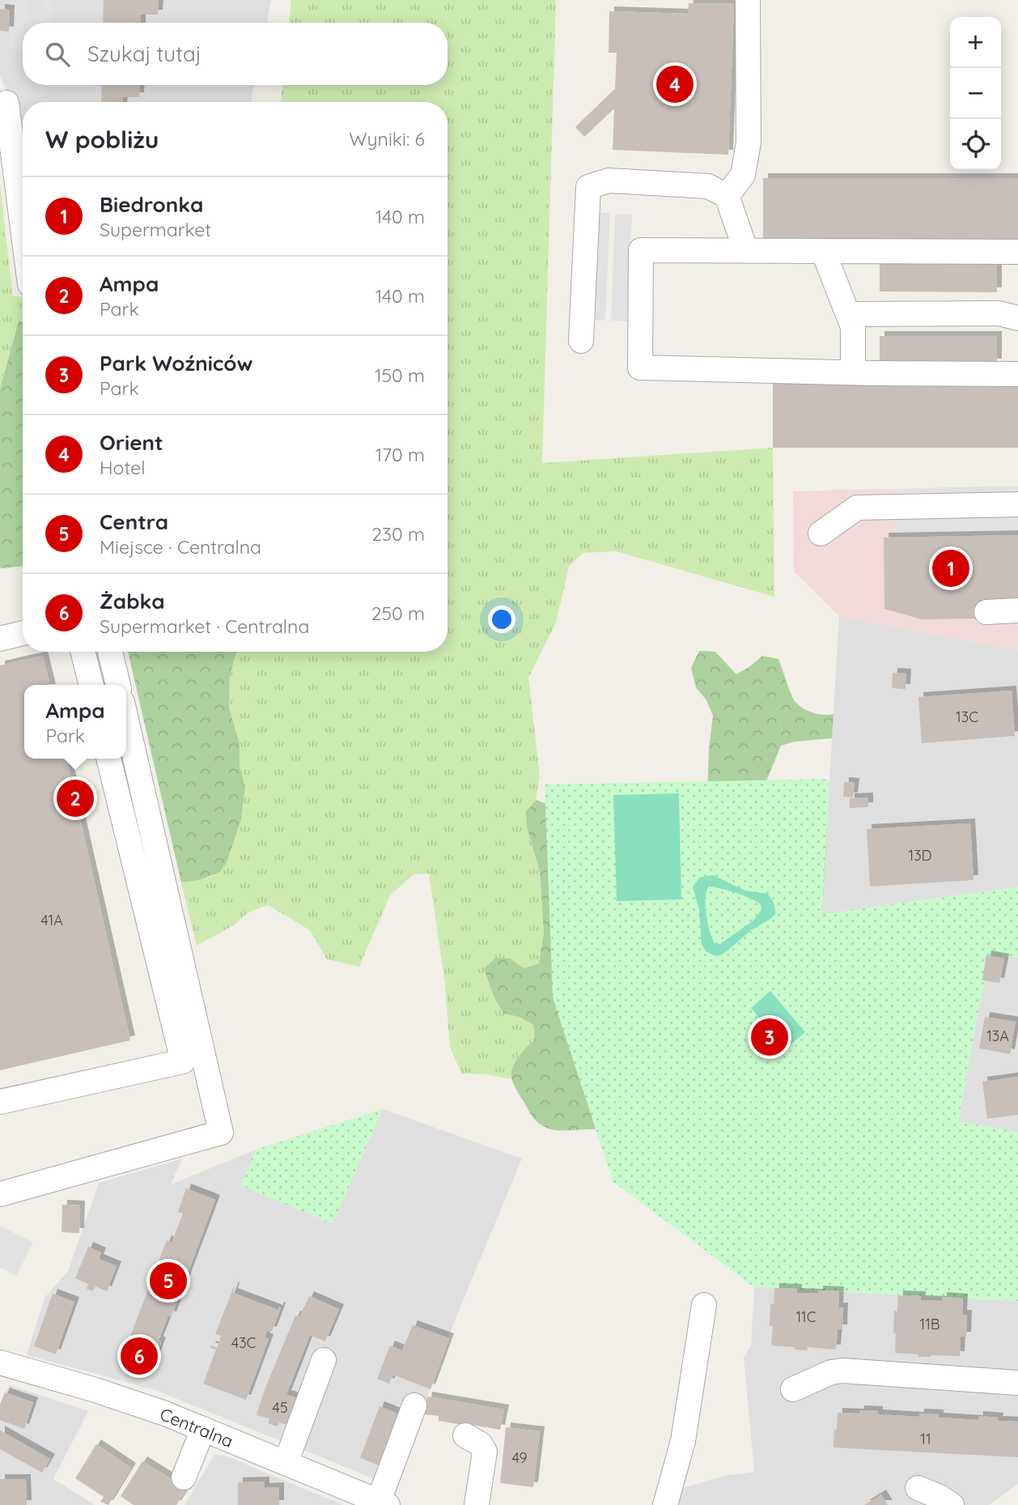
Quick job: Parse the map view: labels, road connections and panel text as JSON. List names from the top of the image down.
{
  "streets": {
    "street": ["Centralna"]
  },
  "house_numbers": [
    "13C",
    "13D",
    "41A",
    "13A",
    "11C",
    "11B",
    "43C",
    "45",
    "11",
    "49"
  ],
  "page": {
    "map_buttons": ["+", "−"],
    "search": "Szukaj tutaj",
    "pins": [
      "4",
      "1",
      "2",
      "3",
      "5",
      "6"
    ],
    "heading": ["W pobliżu", "Wyniki: 6"],
    "list": [
      {
        "mark": "1",
        "name": "Biedronka",
        "note": "Supermarket",
        "value": "140 m"
      },
      {
        "mark": "2",
        "name": "Ampa",
        "note": "Park",
        "value": "140 m"
      },
      {
        "mark": "3",
        "name": "Park Woźniców",
        "note": "Park",
        "value": "150 m"
      },
      {
        "mark": "4",
        "name": "Orient",
        "note": "Hotel",
        "value": "170 m"
      },
      {
        "mark": "5",
        "name": "Centra",
        "note": "Miejsce · Centralna",
        "value": "230 m"
      },
      {
        "mark": "6",
        "name": "Żabka",
        "note": "Supermarket · Centralna",
        "value": "250 m"
      }
    ],
    "popup": ["Ampa", "Park"]
  }
}
